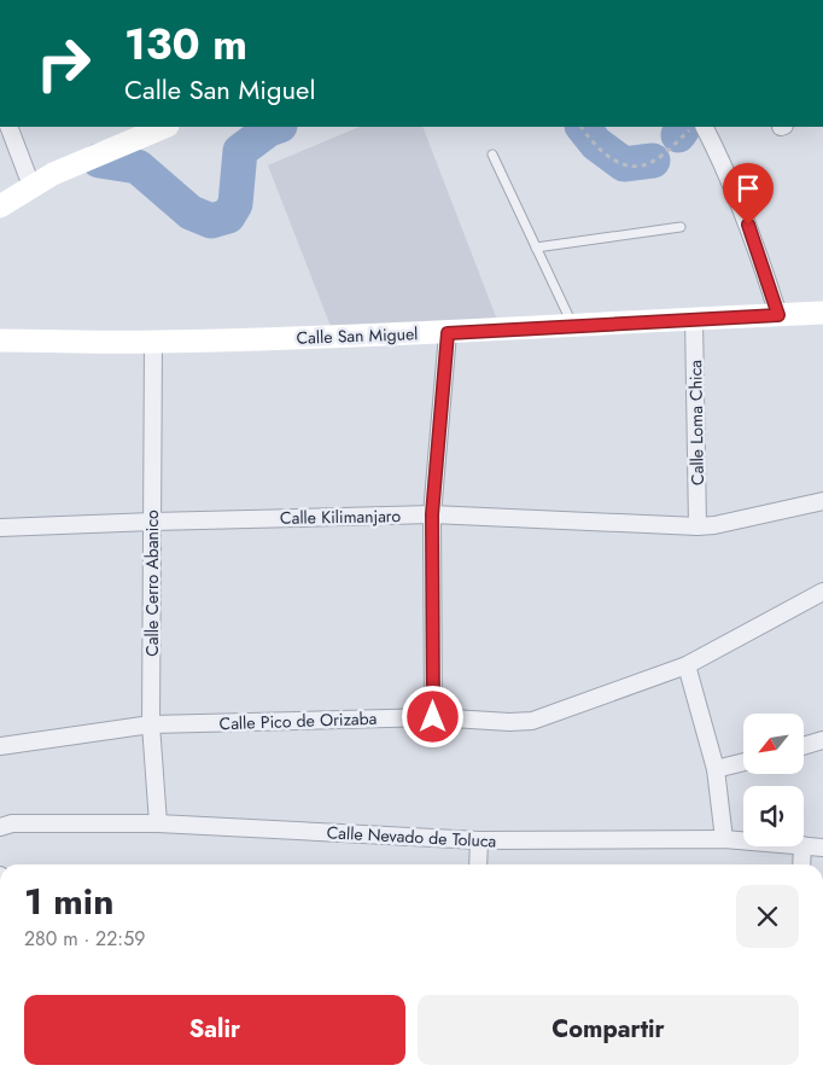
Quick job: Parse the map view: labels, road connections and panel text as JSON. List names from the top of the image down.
{
  "streets": {
    "street": [
      "Calle San Miguel",
      "Calle Loma Chica",
      "Calle Kilimanjaro",
      "Calle Cerro Abanico",
      "Calle Pico de Orizaba",
      "Calle Nevado de Toluca"
    ]
  },
  "crossings": [
    ["Calle San Miguel", "Calle Loma Chica"],
    ["Calle San Miguel", "Calle Cerro Abanico"],
    ["Calle Loma Chica", "Calle Kilimanjaro"],
    ["Calle Kilimanjaro", "Calle Cerro Abanico"],
    ["Calle Cerro Abanico", "Calle Pico de Orizaba"],
    ["Calle Cerro Abanico", "Calle Nevado de Toluca"]
  ],
  "north": "bottom left",
  "page": {
    "turn": ["130 m", "Calle San Miguel"],
    "heading": ["1 min", "280 m · 22:59"],
    "buttons": ["Salir", "Compartir"]
  }
}
